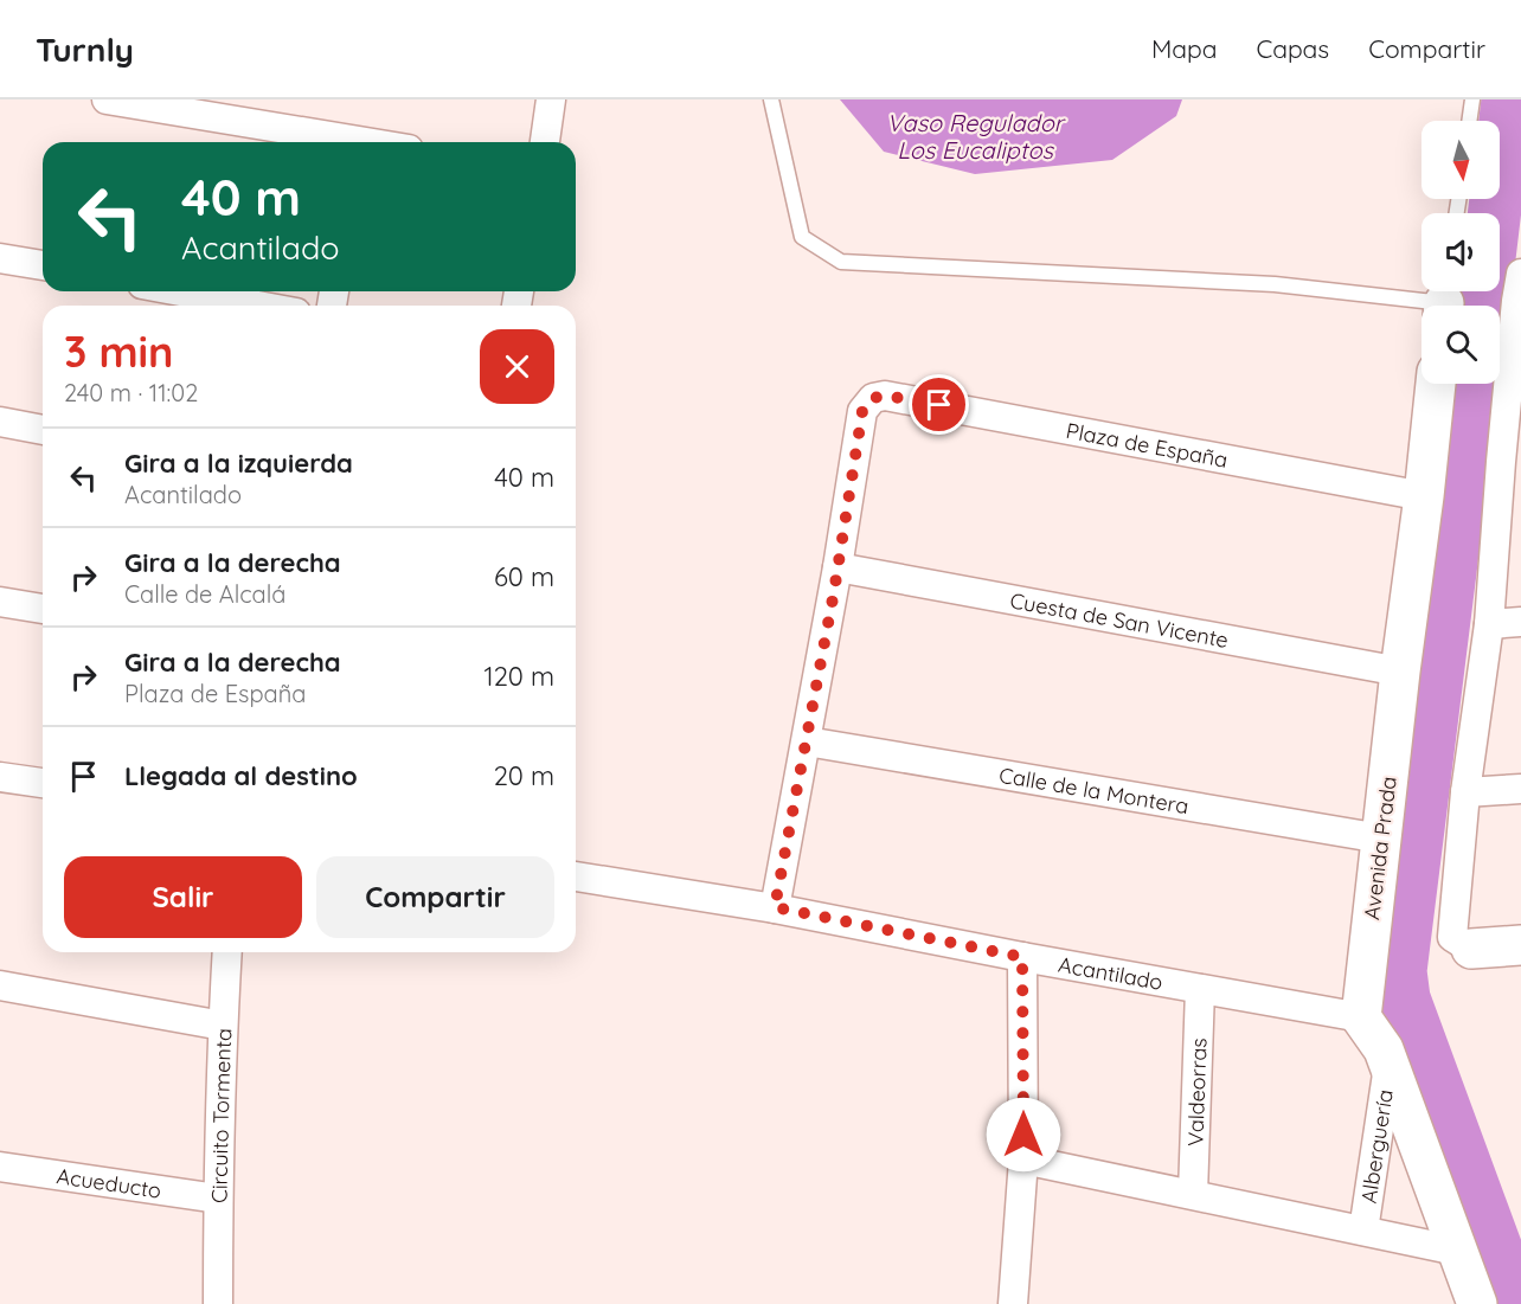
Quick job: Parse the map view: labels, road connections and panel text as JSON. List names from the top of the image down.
{
  "streets": {
    "street": [
      "Plaza de España",
      "Cuesta de San Vicente",
      "Calle de la Montera",
      "Avenida Prada",
      "Acantilado",
      "Valdeorras",
      "Circuito Tormenta",
      "Alberguería",
      "Acueducto"
    ]
  },
  "crossings": [
    ["Plaza de España", "Cuesta de San Vicente"],
    ["Plaza de España", "Avenida Prada"],
    ["Cuesta de San Vicente", "Avenida Prada"],
    ["Calle de la Montera", "Avenida Prada"],
    ["Avenida Prada", "Acantilado"],
    ["Acantilado", "Valdeorras"],
    ["Circuito Tormenta", "Acueducto"]
  ],
  "water": ["Vaso Regulador Los Eucaliptos"],
  "north": "bottom",
  "page": {
    "header": "Turnly",
    "nav": ["Mapa", "Capas", "Compartir"],
    "turn": ["40 m", "Acantilado"],
    "heading": ["3 min", "240 m · 11:02"],
    "list": [
      {
        "name": "Gira a la izquierda",
        "note": "Acantilado",
        "value": "40 m"
      },
      {
        "name": "Gira a la derecha",
        "note": "Calle de Alcalá",
        "value": "60 m"
      },
      {
        "name": "Gira a la derecha",
        "note": "Plaza de España",
        "value": "120 m"
      },
      {
        "name": "Llegada al destino",
        "value": "20 m"
      }
    ],
    "buttons": ["Salir", "Compartir"]
  }
}
